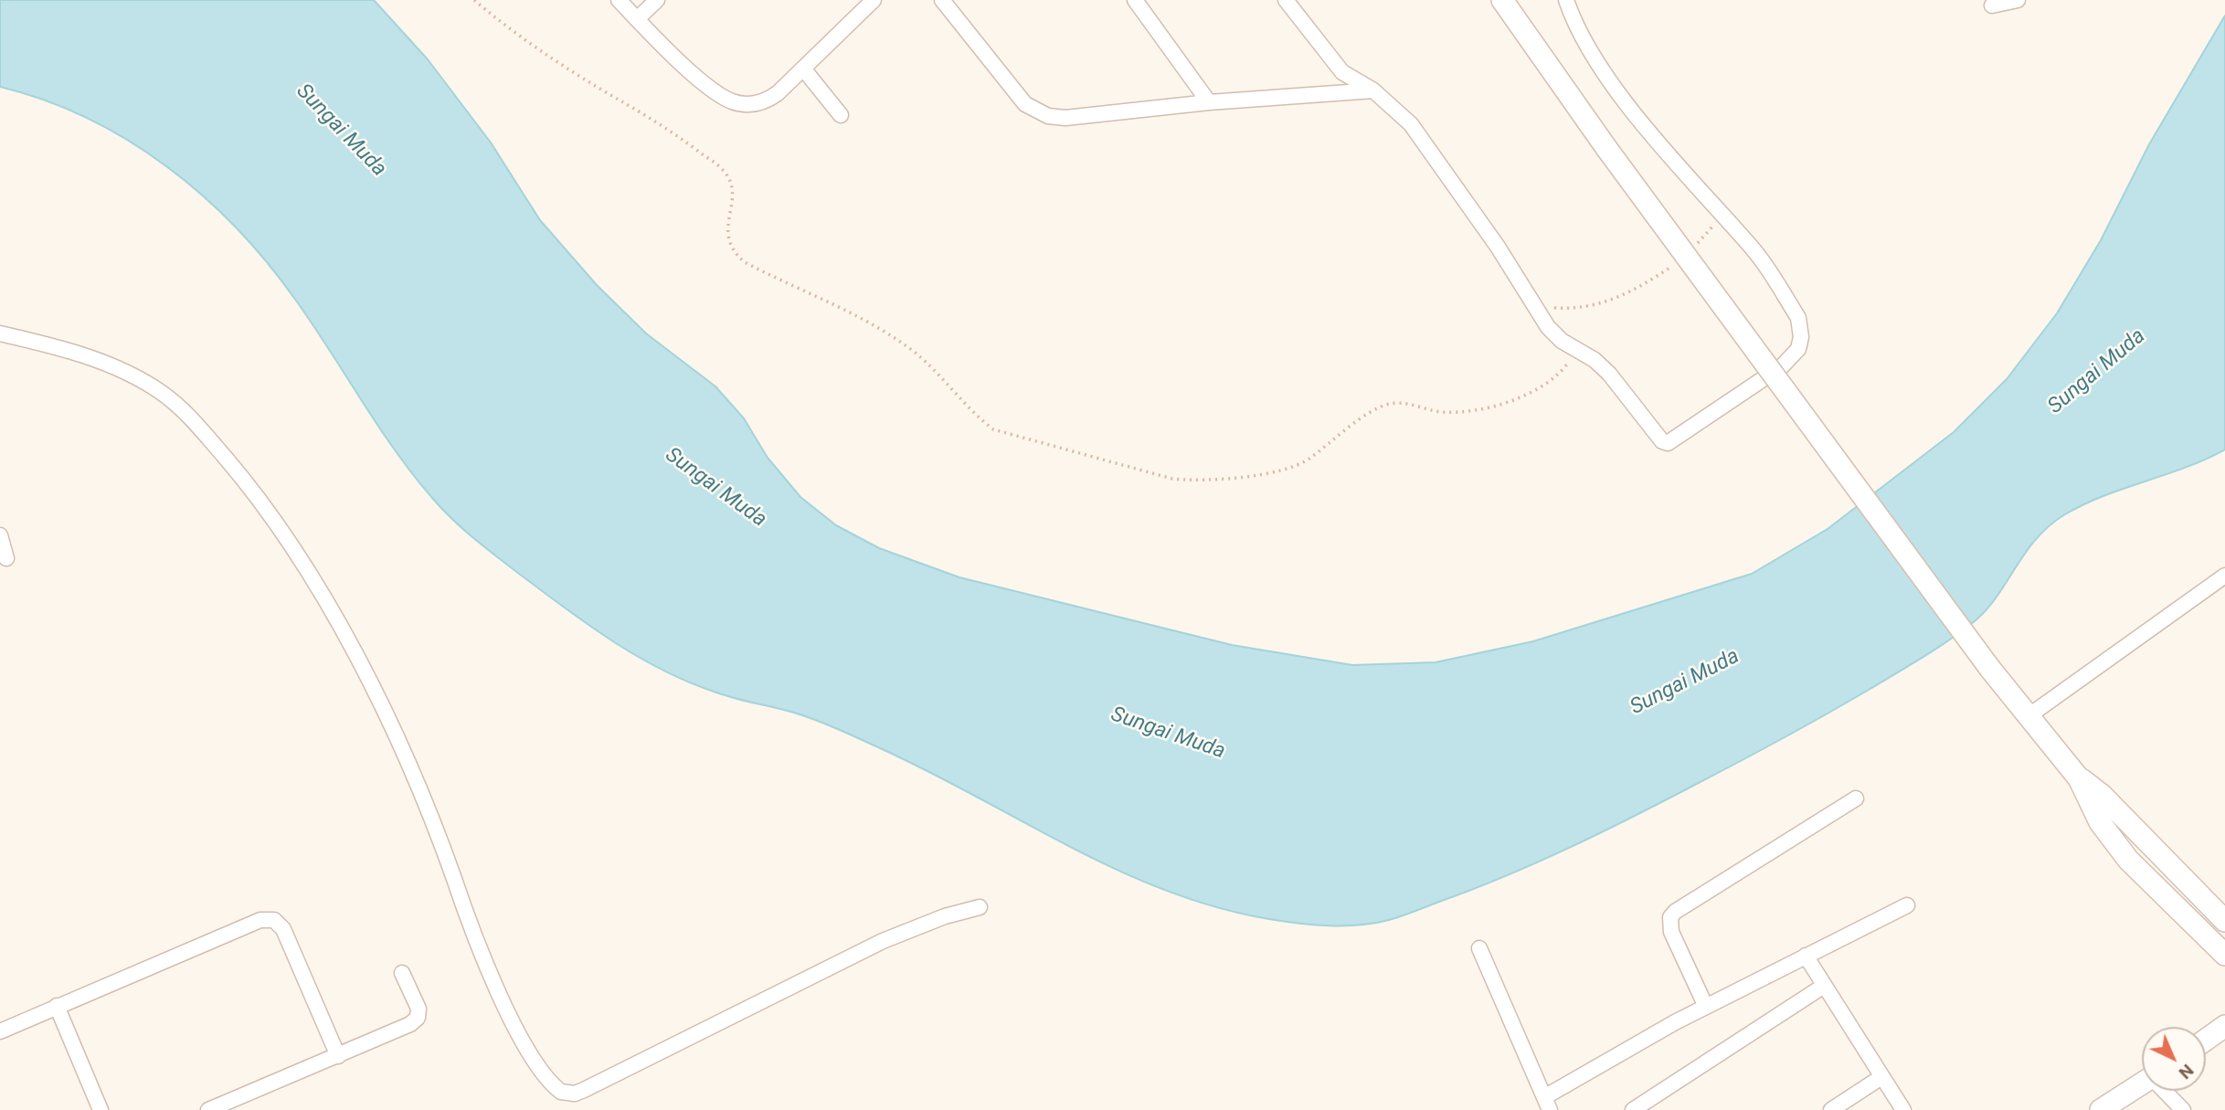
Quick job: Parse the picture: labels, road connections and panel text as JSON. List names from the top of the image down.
{
  "water": ["Sungai Muda"],
  "north": "bottom right"
}
